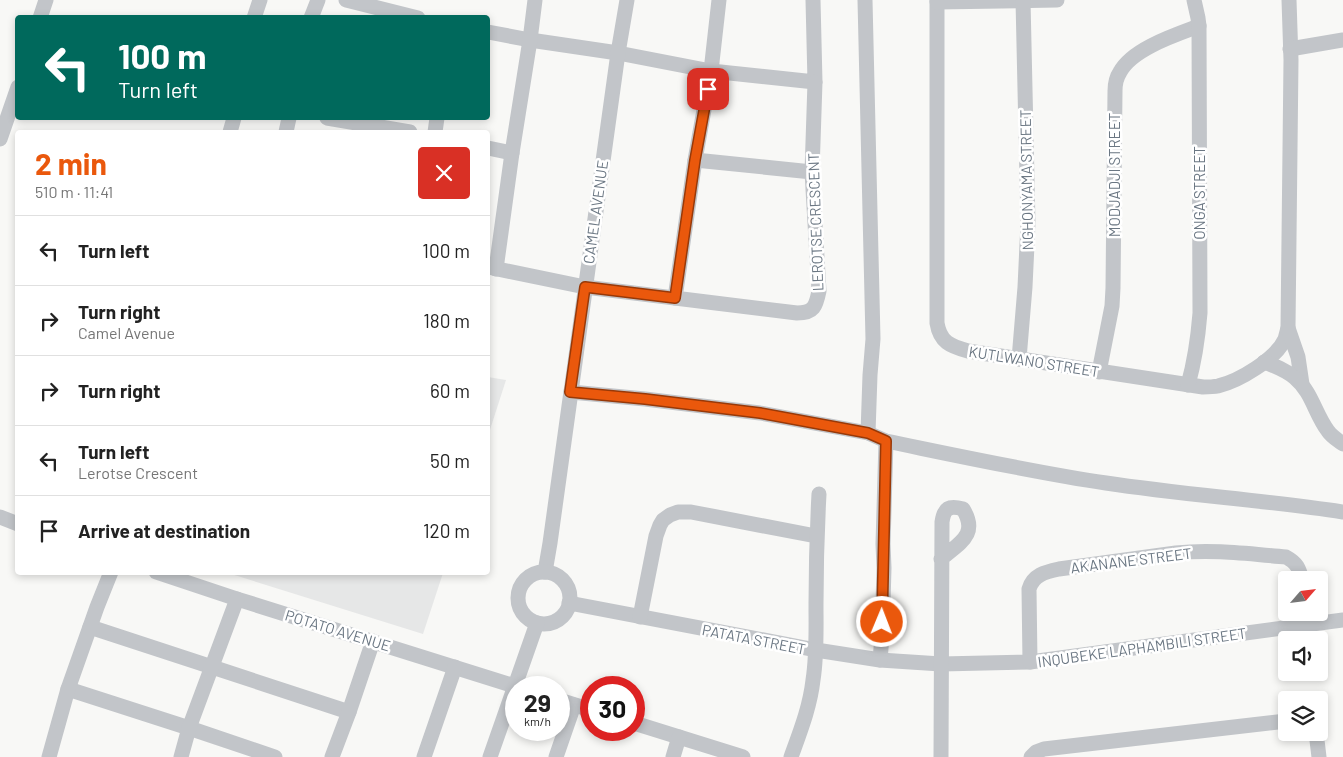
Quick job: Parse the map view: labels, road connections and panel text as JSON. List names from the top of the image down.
{
  "streets": {
    "street": [
      "MODJADJI STREET",
      "NGHONYAMA STREET",
      "ONGA STREET",
      "CAMEL AVENUE",
      "LEROTSE CRESCENT",
      "KUTLWANO STREET",
      "AKANANE STREET",
      "POTATO AVENUE",
      "PATATA STREET",
      "INQUBEKE LAPHAMBILI STREET"
    ]
  },
  "crossings": [
    ["MODJADJI STREET", "ONGA STREET"],
    ["MODJADJI STREET", "KUTLWANO STREET"],
    ["NGHONYAMA STREET", "KUTLWANO STREET"],
    ["ONGA STREET", "KUTLWANO STREET"],
    ["CAMEL AVENUE", "PATATA STREET"],
    ["AKANANE STREET", "INQUBEKE LAPHAMBILI STREET"],
    ["PATATA STREET", "INQUBEKE LAPHAMBILI STREET"]
  ],
  "north": "top right",
  "page": {
    "turn": ["100 m", "Turn left"],
    "heading": ["2 min", "510 m · 11:41"],
    "list": [
      {
        "name": "Turn left",
        "value": "100 m"
      },
      {
        "name": "Turn right",
        "note": "Camel Avenue",
        "value": "180 m"
      },
      {
        "name": "Turn right",
        "value": "60 m"
      },
      {
        "name": "Turn left",
        "note": "Lerotse Crescent",
        "value": "50 m"
      },
      {
        "name": "Arrive at destination",
        "value": "120 m"
      }
    ],
    "speed": "29 km/h",
    "limit": "30"
  }
}
